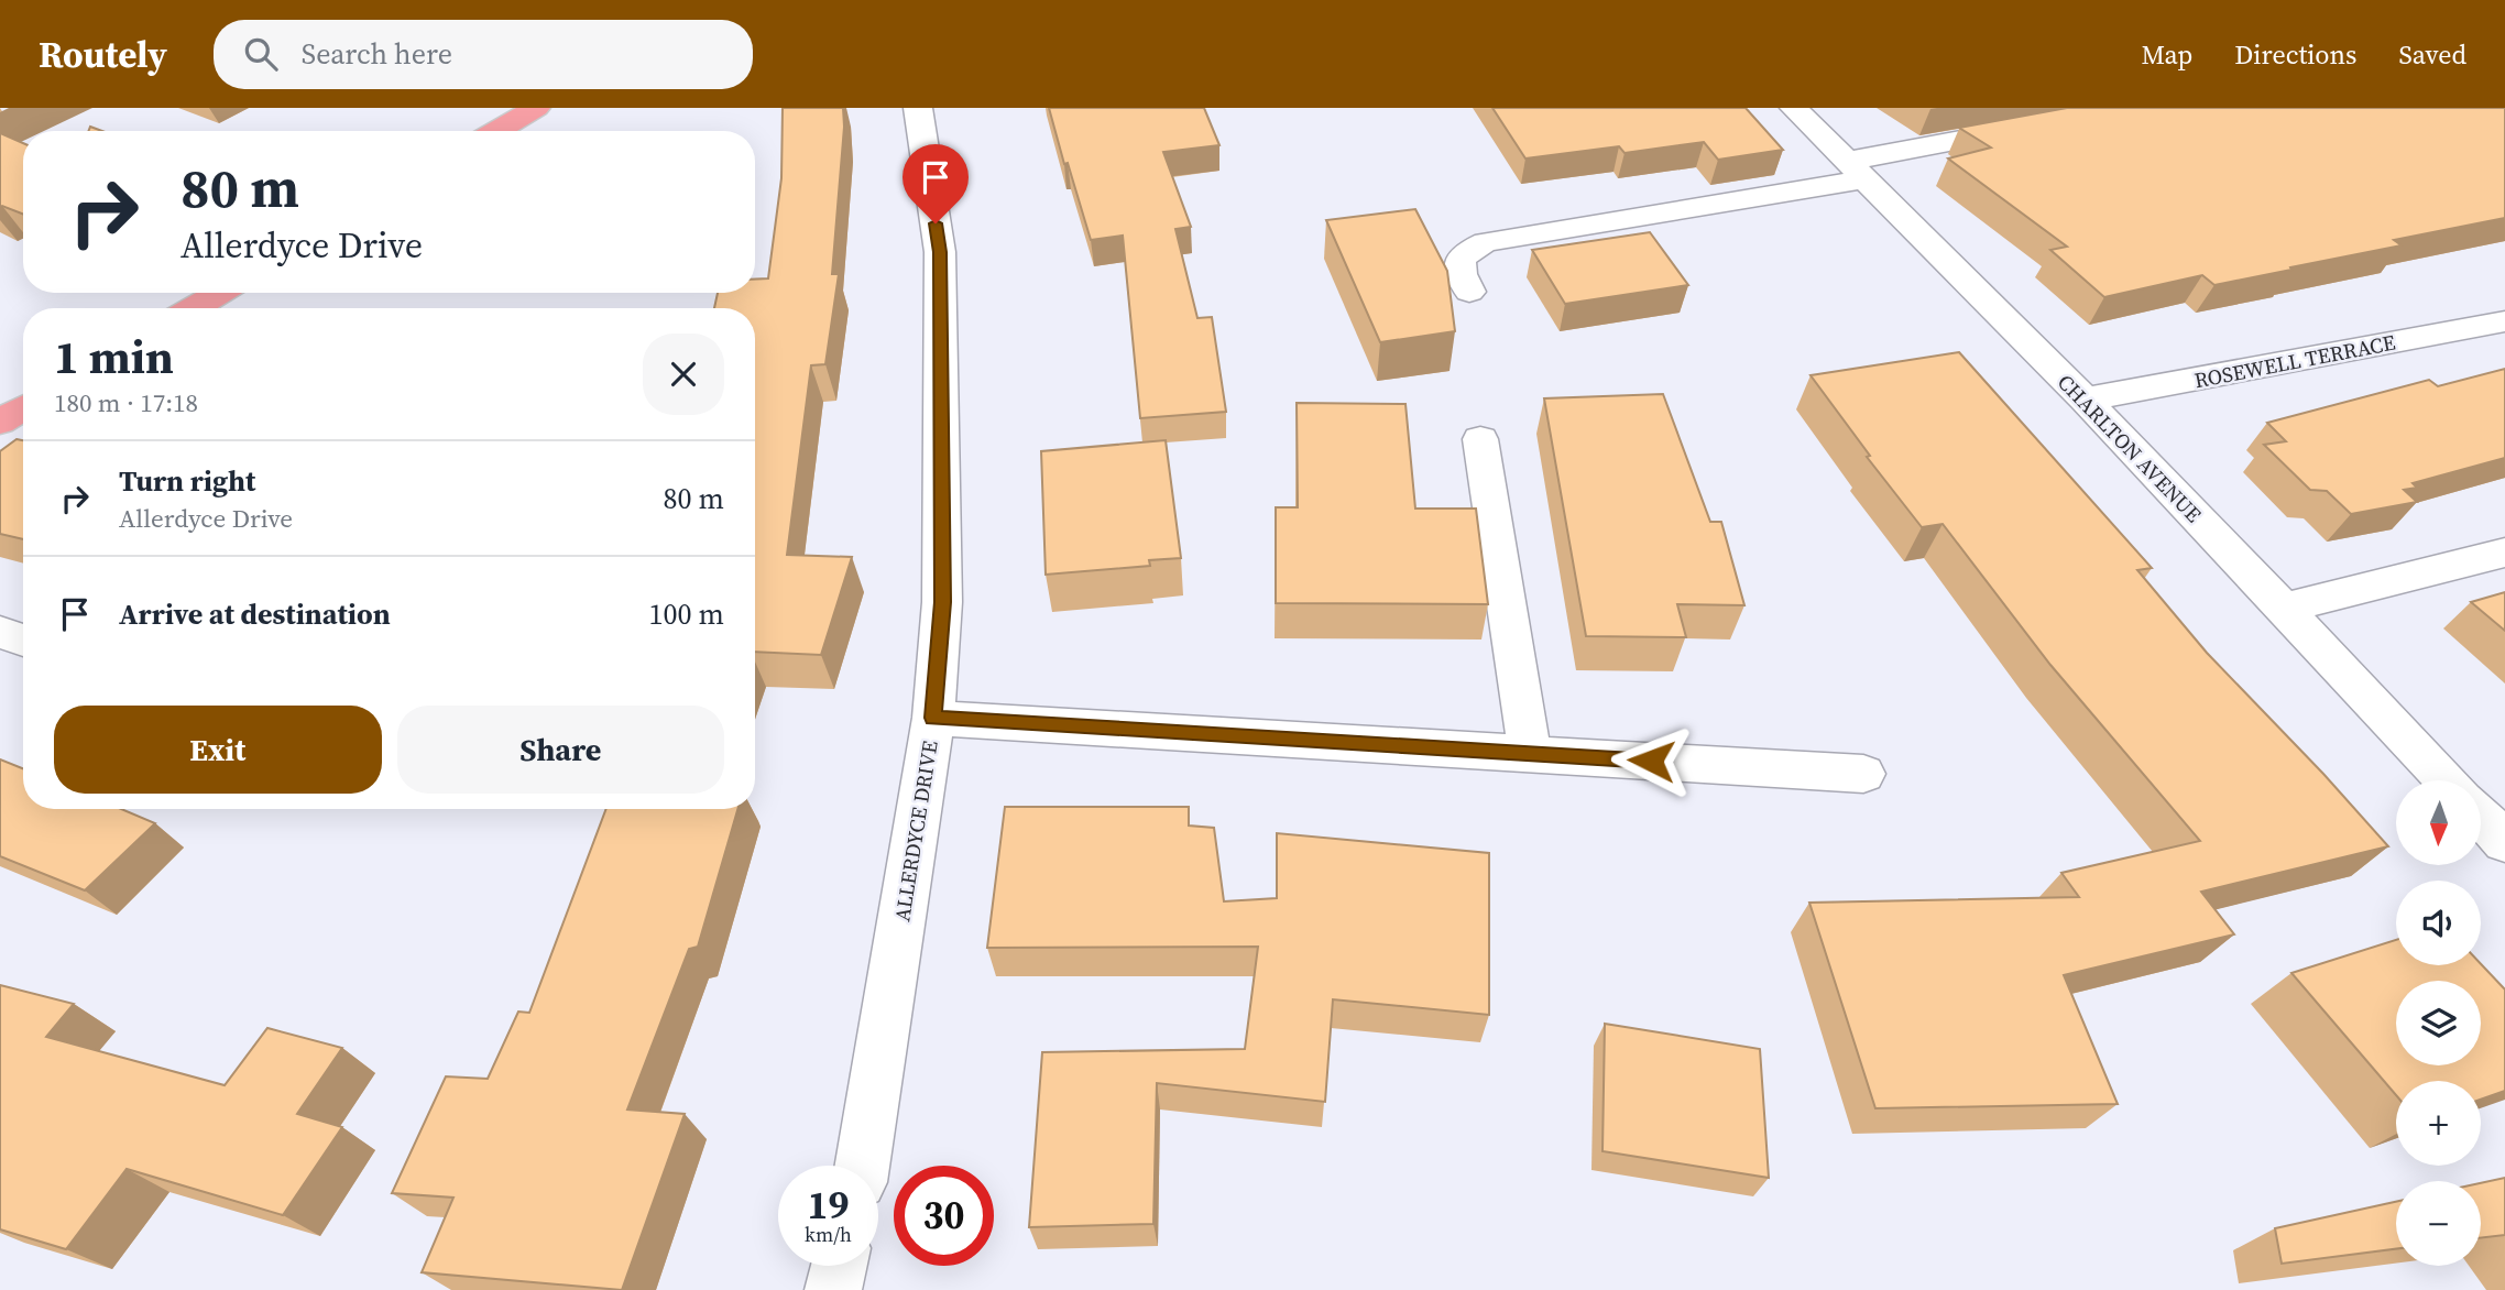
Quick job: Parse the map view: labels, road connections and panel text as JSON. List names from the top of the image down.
{
  "streets": {
    "street": ["ROSEWELL TERRACE", "CHARLTON AVENUE", "ALLERDYCE DRIVE"]
  },
  "crossings": [
    ["ROSEWELL TERRACE", "CHARLTON AVENUE"]
  ],
  "north": "bottom",
  "page": {
    "header": "Routely",
    "search": "Search here",
    "nav": ["Map", "Directions", "Saved"],
    "turn": ["80 m", "Allerdyce Drive"],
    "heading": ["1 min", "180 m · 17:18"],
    "list": [
      {
        "name": "Turn right",
        "note": "Allerdyce Drive",
        "value": "80 m"
      },
      {
        "name": "Arrive at destination",
        "value": "100 m"
      }
    ],
    "buttons": ["Exit", "Share"],
    "map_buttons": ["+", "−"],
    "speed": "19 km/h",
    "limit": "30"
  }
}
